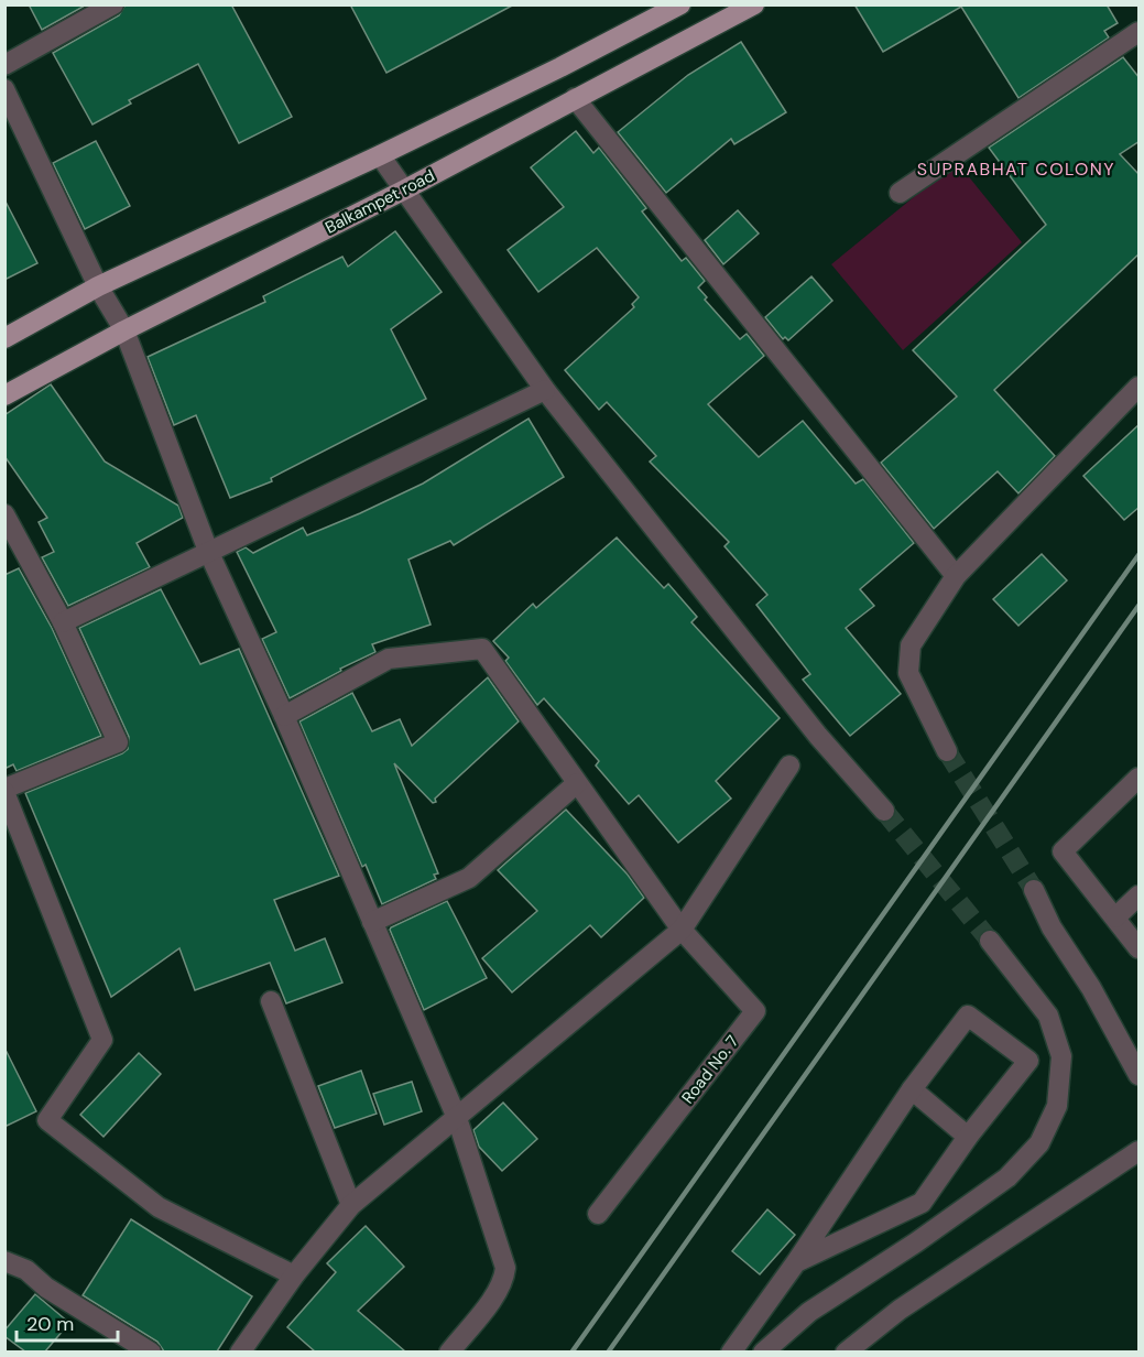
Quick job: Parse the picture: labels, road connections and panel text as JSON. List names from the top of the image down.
{
  "streets": {
    "main road": ["Balkampet road"],
    "street": ["Road No. 7"]
  },
  "districts": ["SUPRABHAT COLONY"],
  "scale_bar": "20 m"
}
